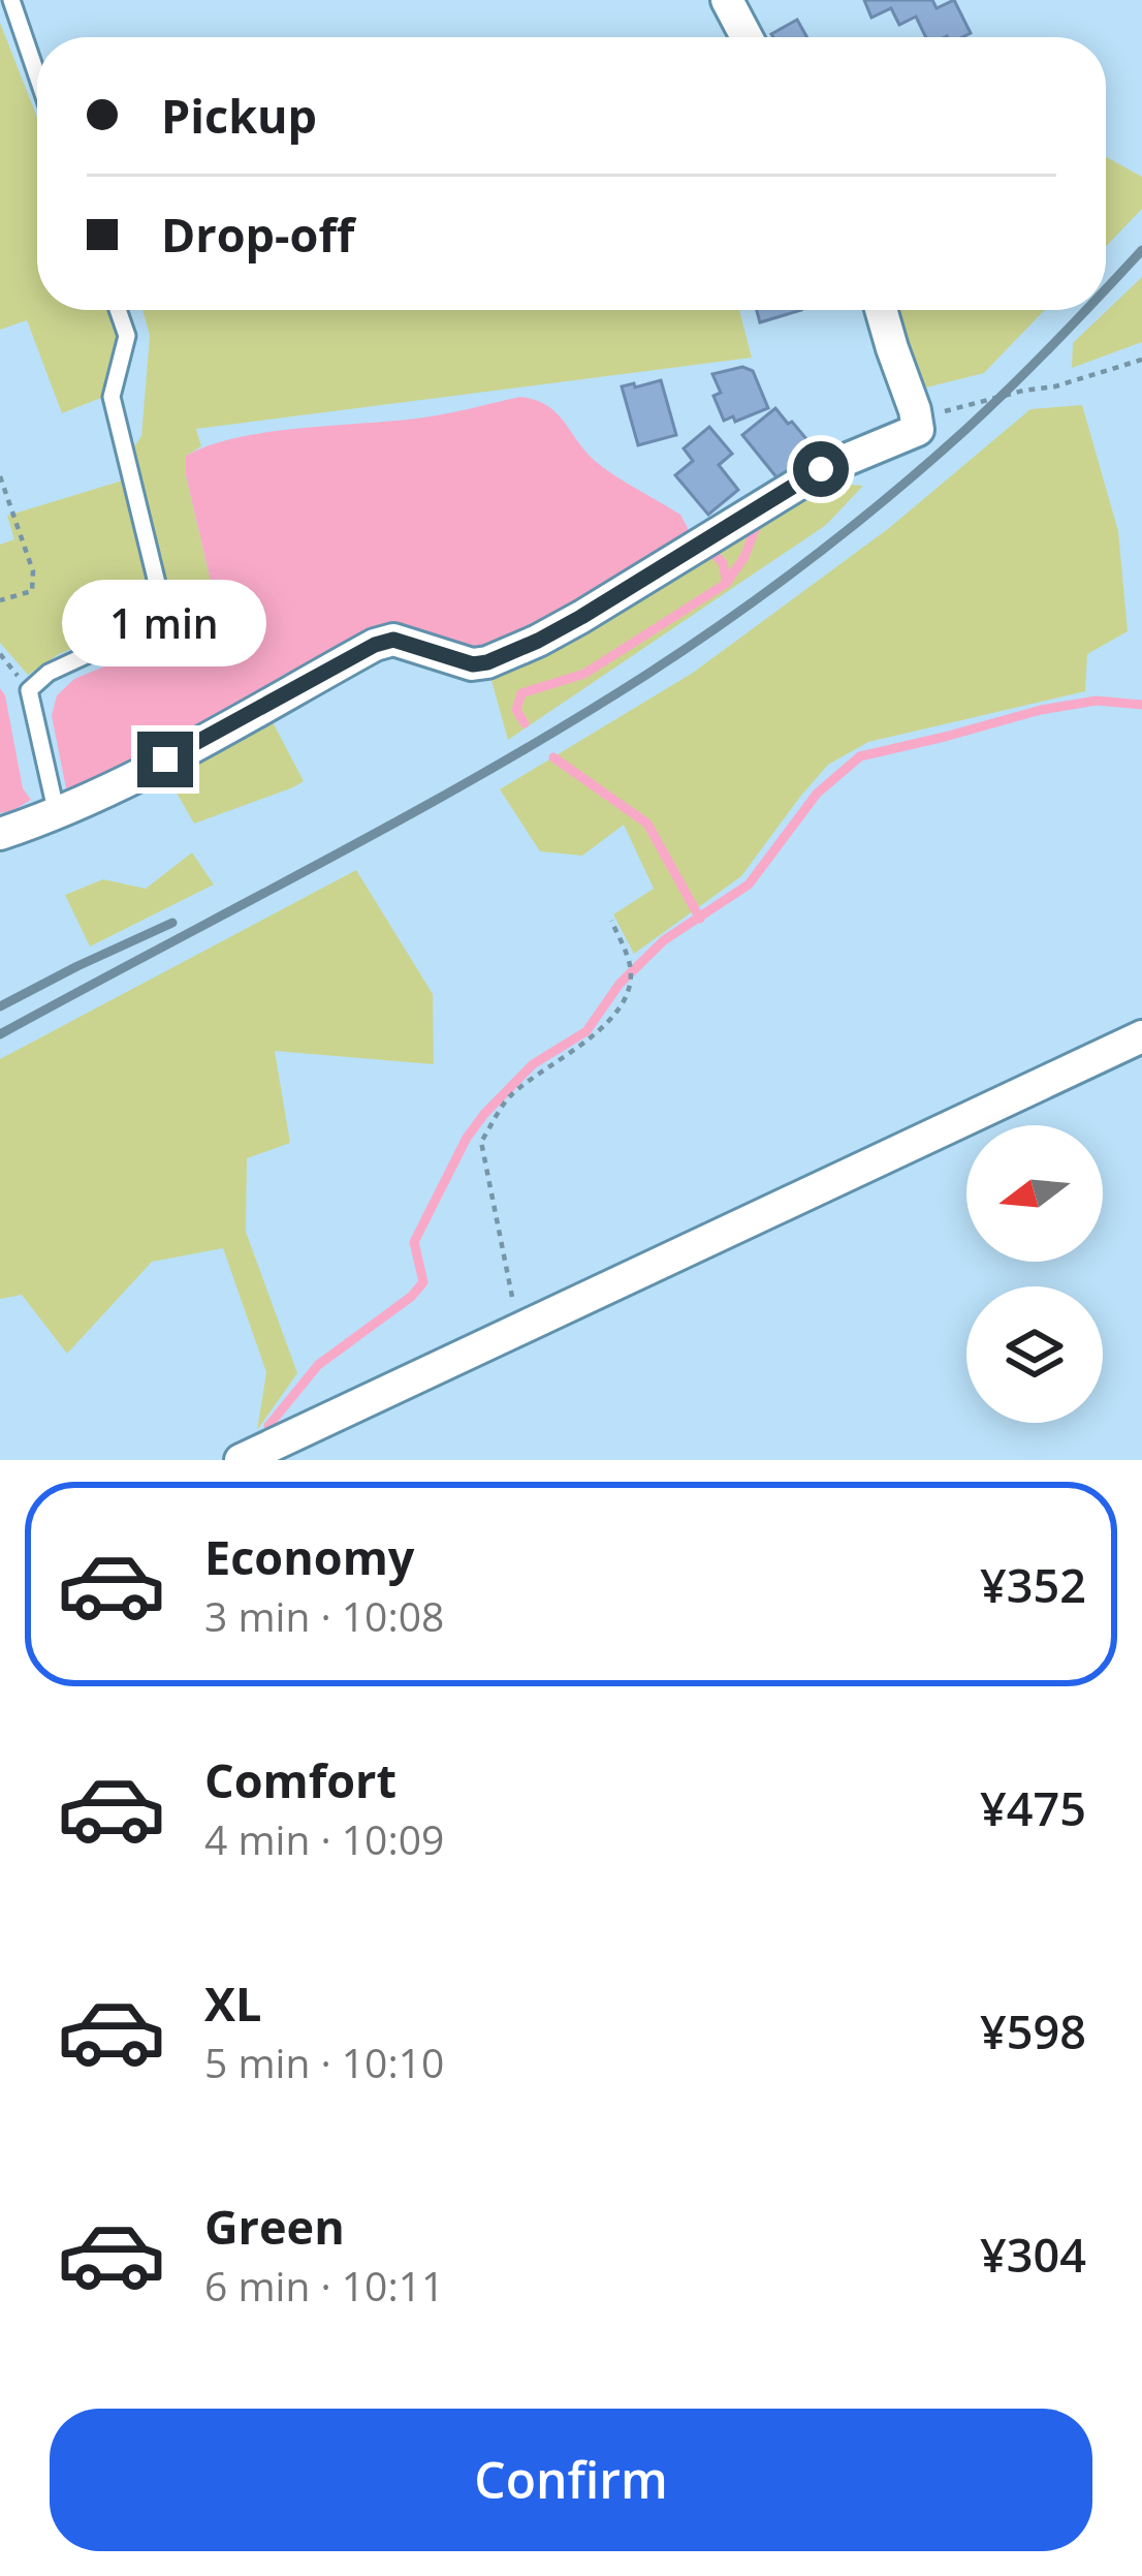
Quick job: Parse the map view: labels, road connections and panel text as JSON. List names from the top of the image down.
{
  "north": "left",
  "page": {
    "banner": ["Pickup", "Drop-off"],
    "bubble": "1 min",
    "list": [
      {
        "name": "Economy",
        "note": "3 min · 10:08",
        "value": "¥352"
      },
      {
        "name": "Comfort",
        "note": "4 min · 10:09",
        "value": "¥475"
      },
      {
        "name": "XL",
        "note": "5 min · 10:10",
        "value": "¥598"
      },
      {
        "name": "Green",
        "note": "6 min · 10:11",
        "value": "¥304"
      }
    ],
    "buttons": "Confirm"
  }
}
